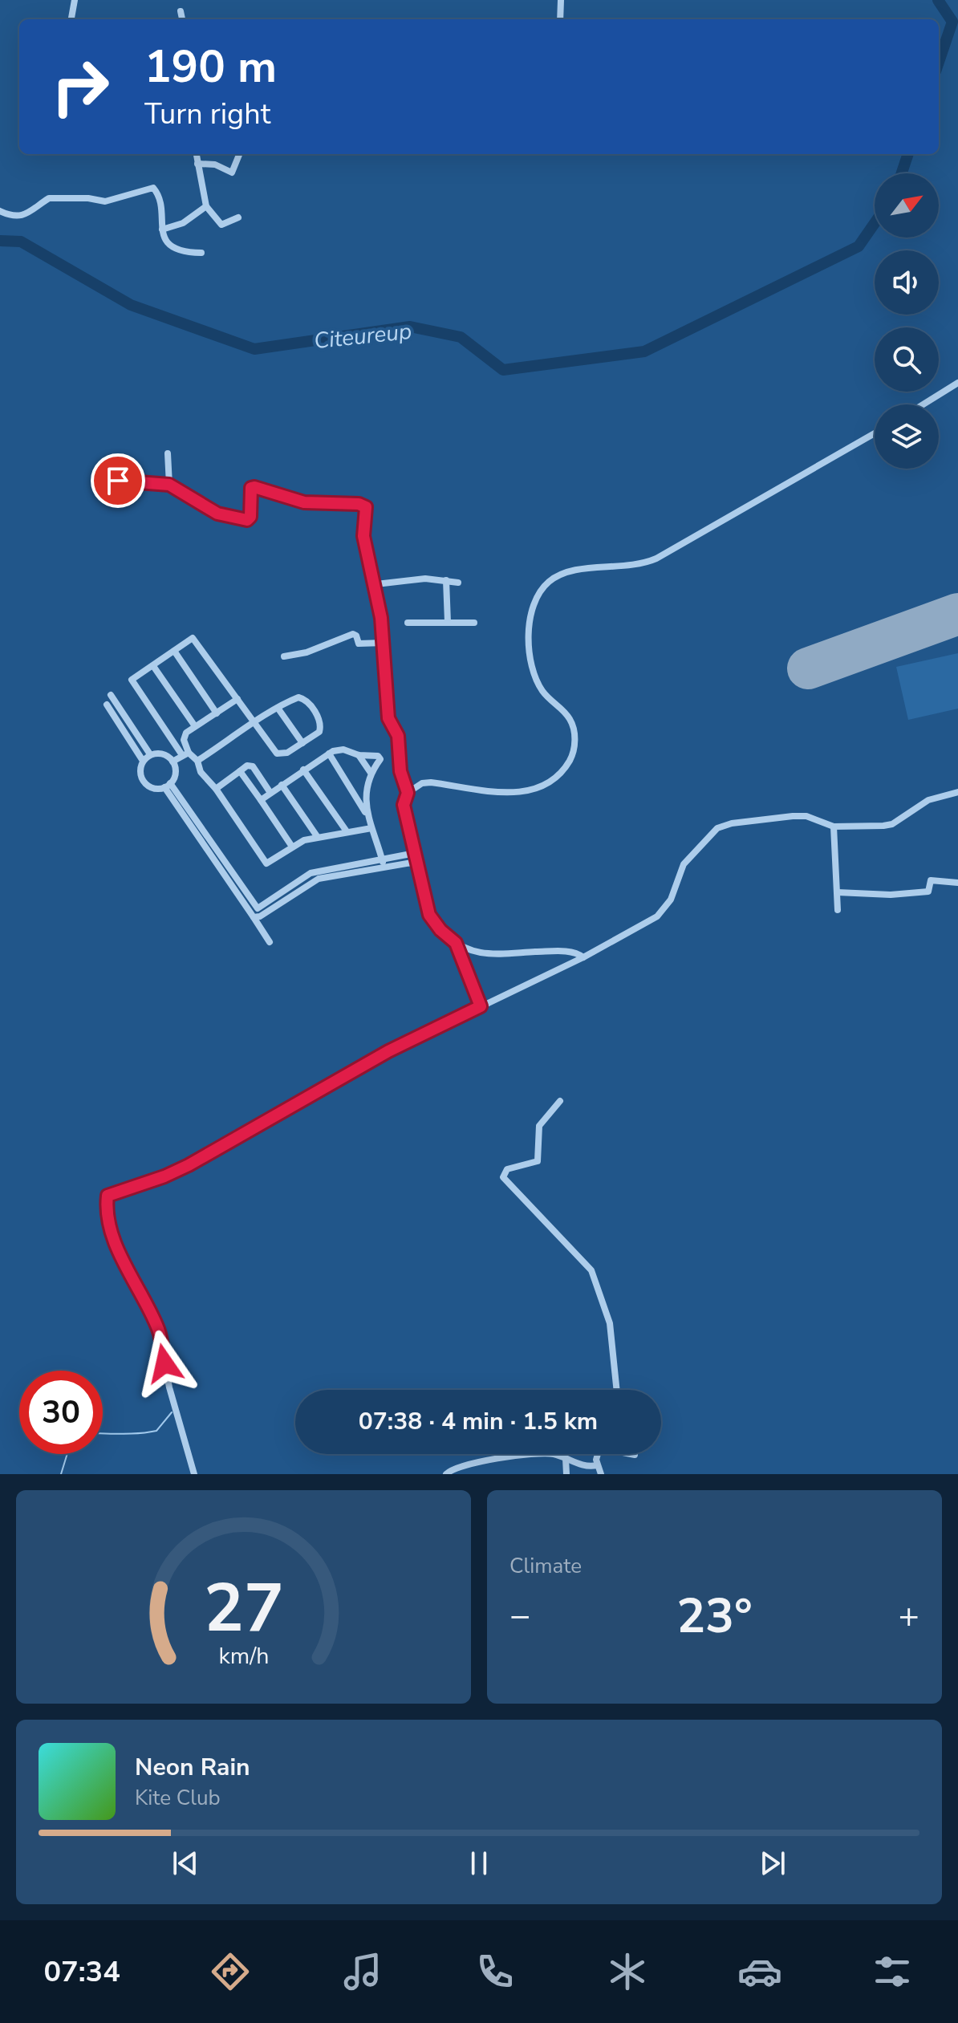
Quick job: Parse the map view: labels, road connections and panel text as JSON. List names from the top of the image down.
{
  "water": ["Citeureup"],
  "north": "top right",
  "page": {
    "turn": ["190 m", "Turn right"],
    "limit": "30",
    "trip": "07:38 · 4 min · 1.5 km",
    "tile": "Climate",
    "heat": ["−", "23°", "+"],
    "song": ["Neon Rain", "Kite Club"],
    "tabs": "07:34",
    "gauge": ["27", "km/h"]
  }
}
